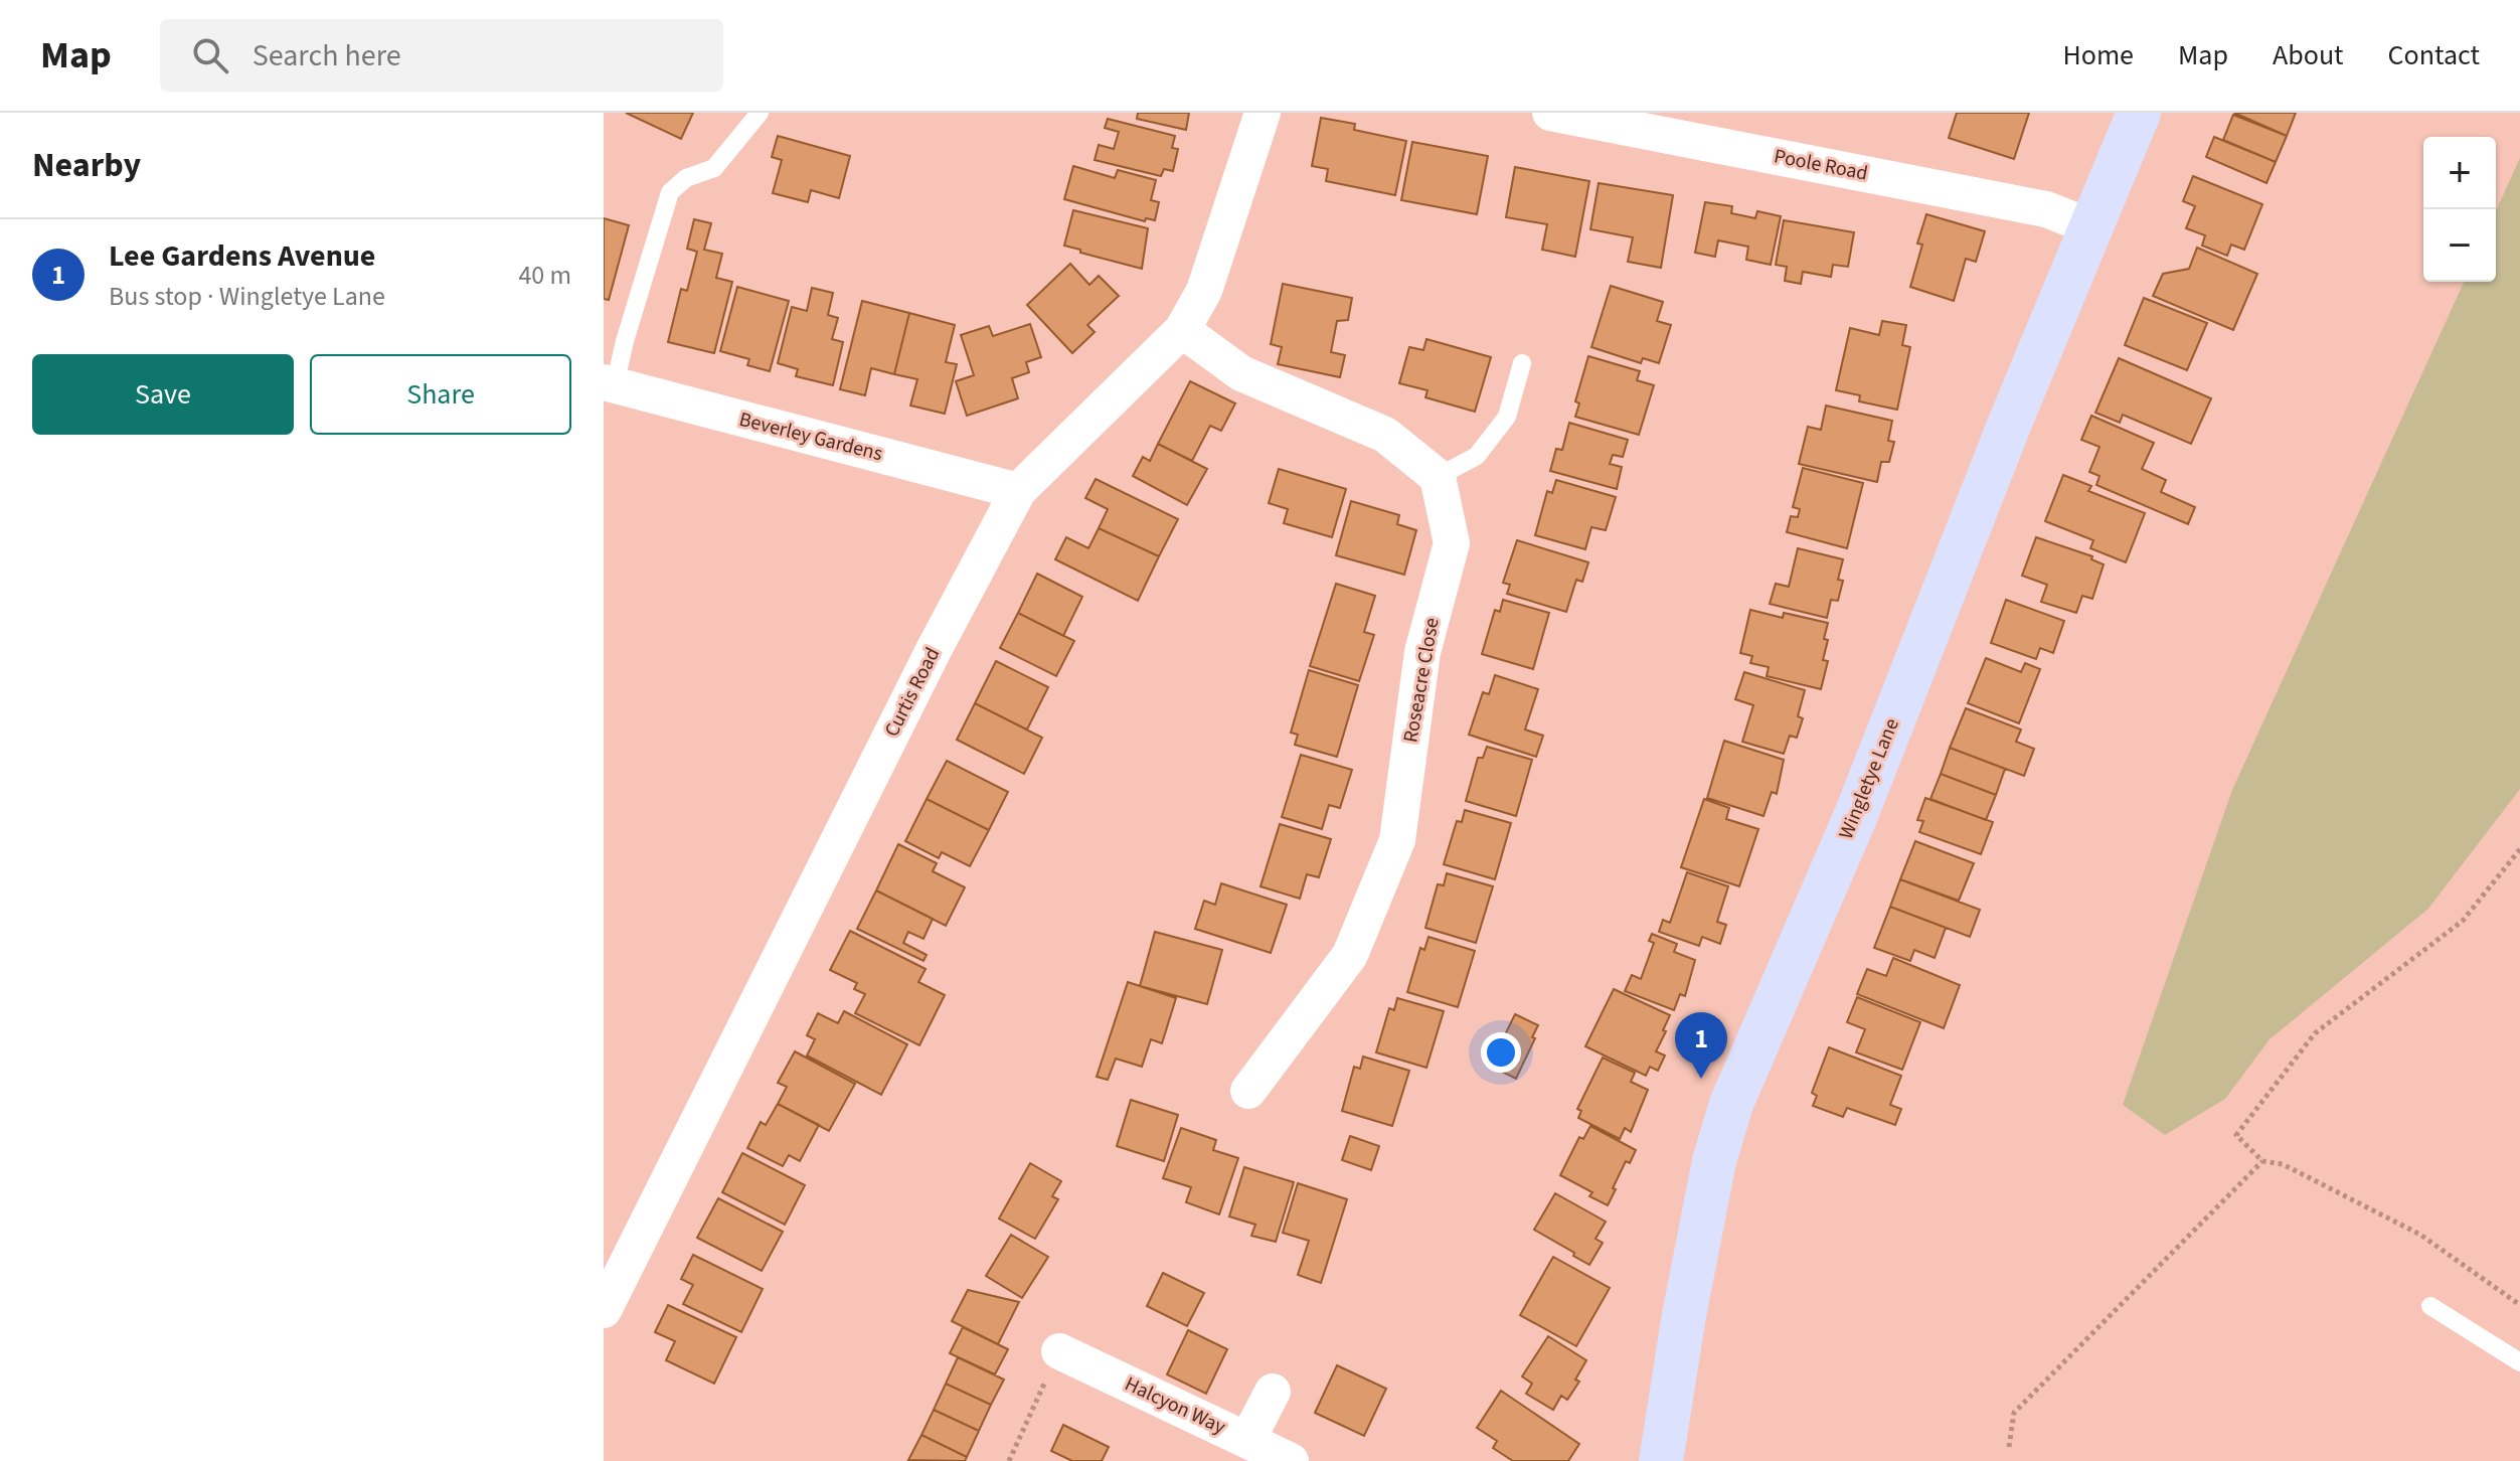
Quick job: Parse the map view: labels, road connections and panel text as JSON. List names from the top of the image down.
{
  "streets": {
    "street": [
      "Poole Road",
      "Beverley Gardens",
      "Roseacre Close",
      "Curtis Road",
      "Wingletye Lane",
      "Halcyon Way"
    ]
  },
  "crossings": [
    ["Poole Road", "Wingletye Lane"],
    ["Beverley Gardens", "Curtis Road"]
  ],
  "page": {
    "header": "Map",
    "search": "Search here",
    "nav": [
      "Home",
      "Map",
      "About",
      "Contact"
    ],
    "heading": "Nearby",
    "map_buttons": ["+", "−"],
    "list": [
      {
        "mark": "1",
        "name": "Lee Gardens Avenue",
        "note": "Bus stop · Wingletye Lane",
        "value": "40 m"
      }
    ],
    "buttons": ["Save", "Share"],
    "pins": "1"
  }
}
